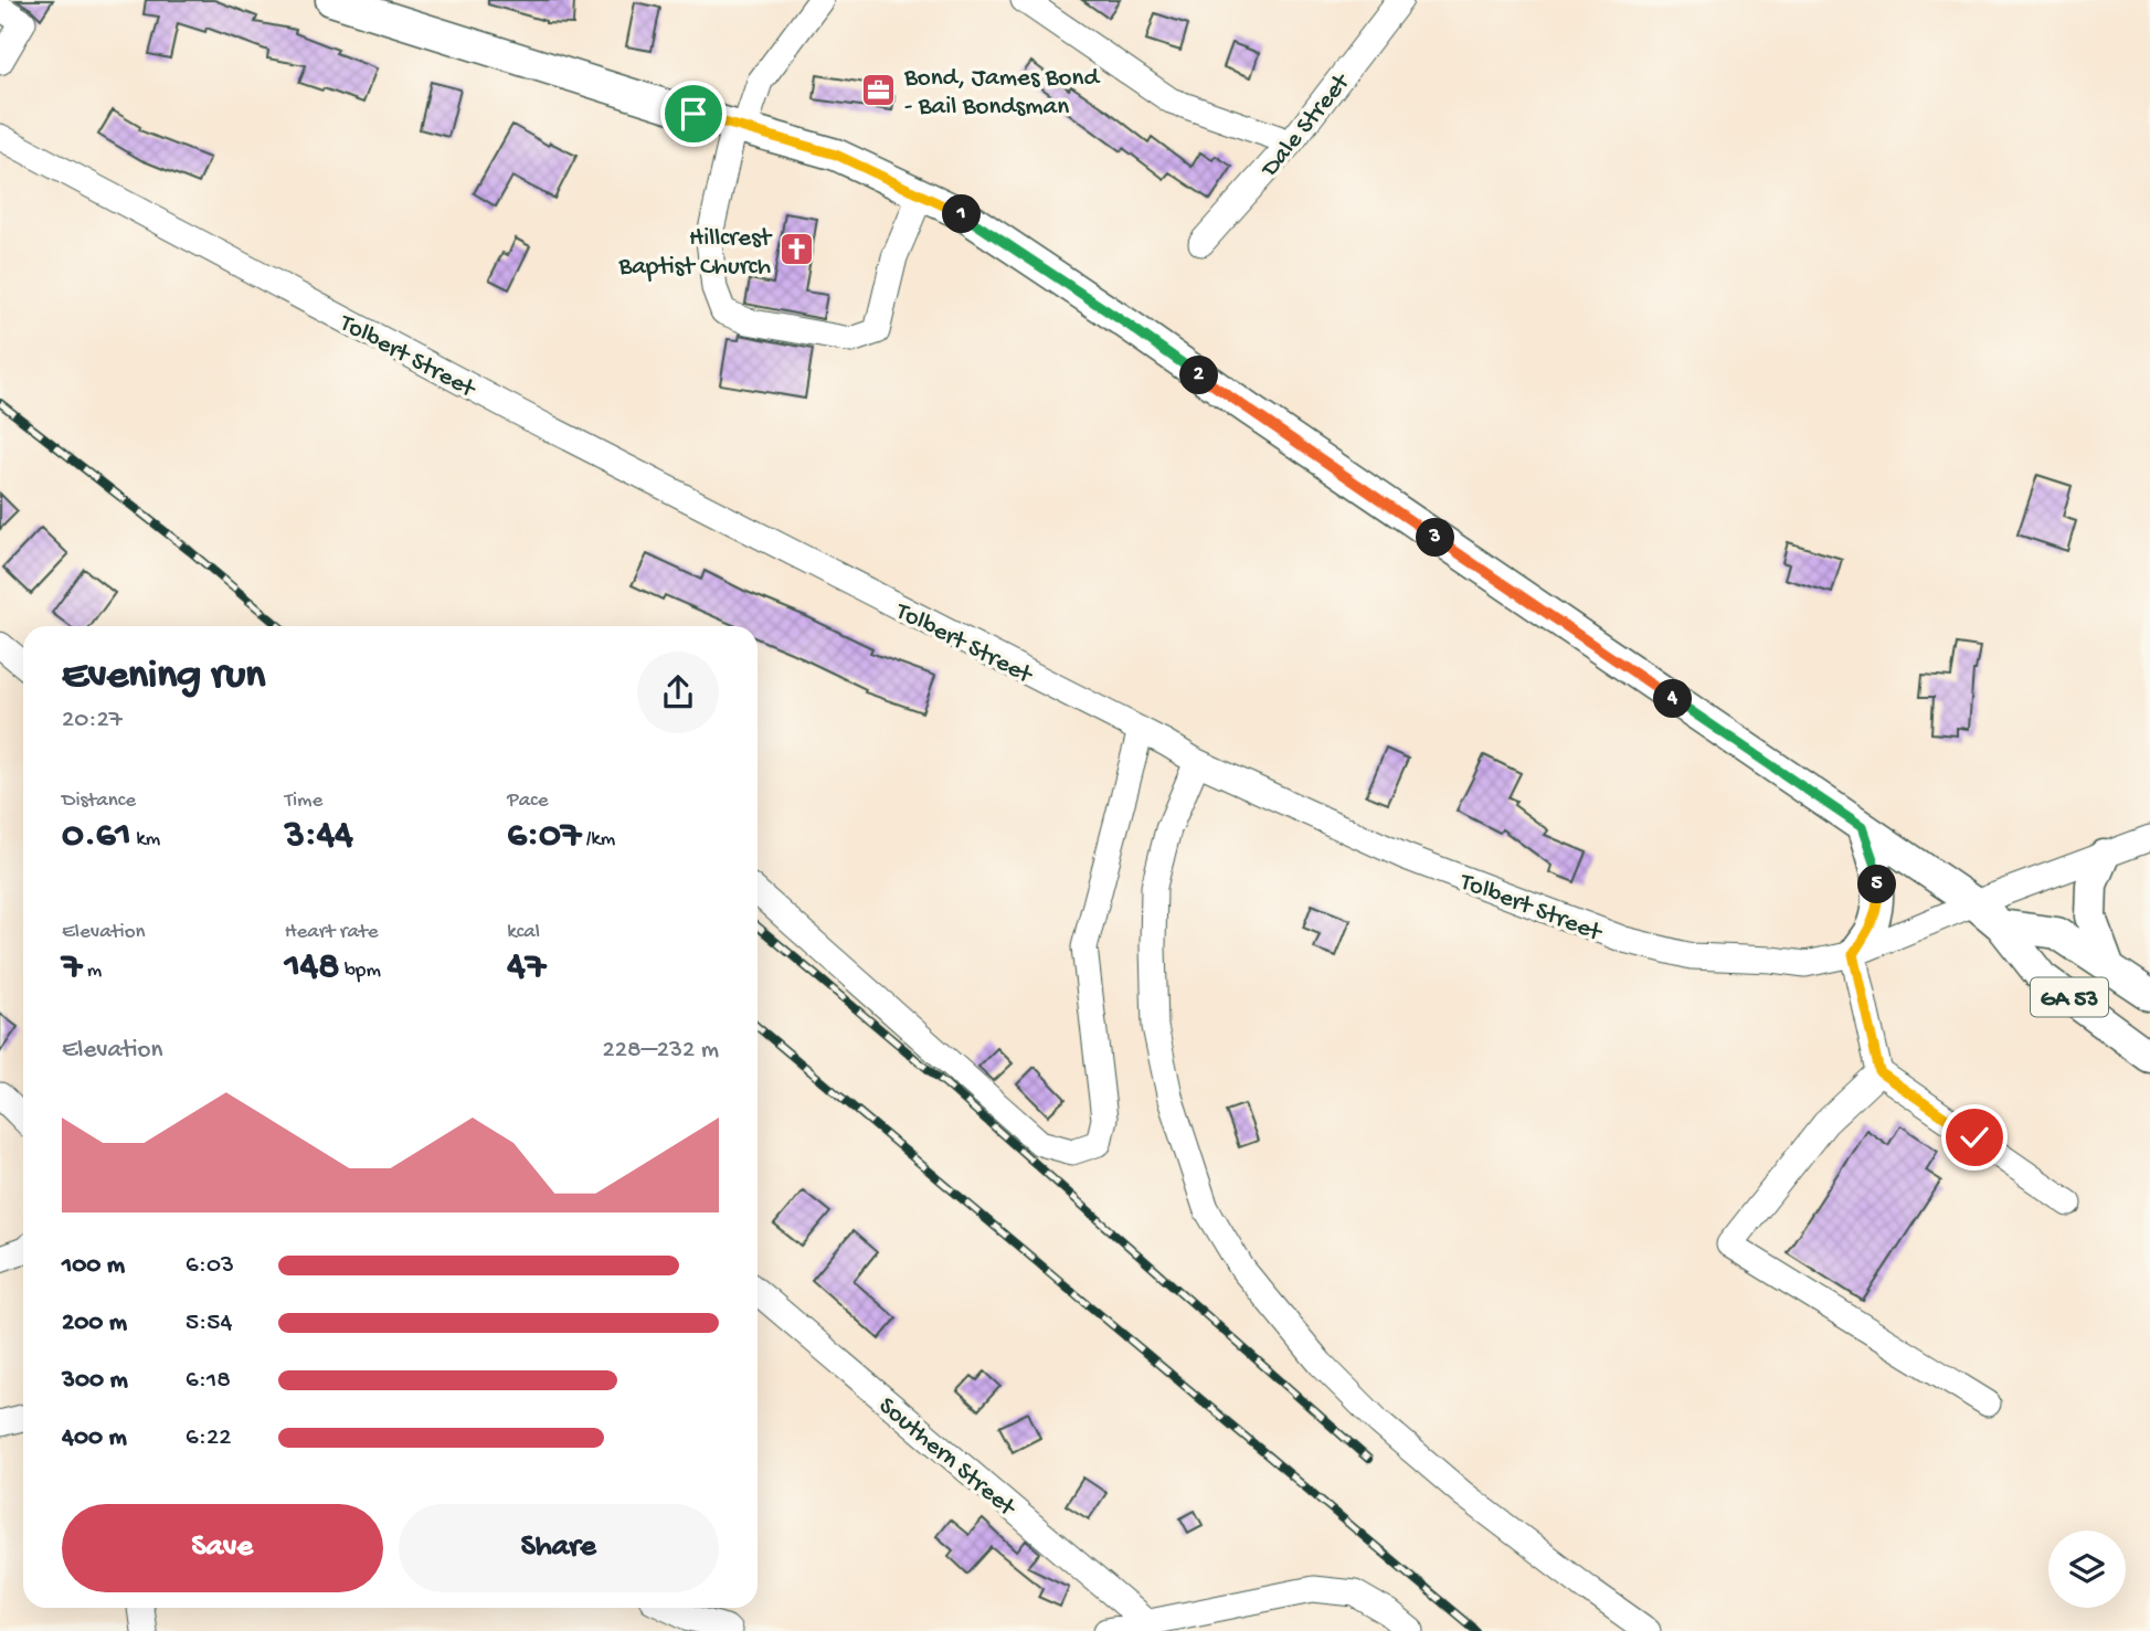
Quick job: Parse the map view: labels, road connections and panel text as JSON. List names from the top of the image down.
{
  "streets": {
    "main road": ["GA 53"],
    "street": ["Dale Street", "Tolbert Street", "Southern Street"]
  },
  "crossings": [
    ["Tolbert Street", "GA 53"]
  ],
  "places": {
    "office": ["Bond, James Bond - Bail Bondsman"],
    "church": ["Hillcrest Baptist Church"]
  },
  "page": {
    "pins": [
      "1",
      "2",
      "3",
      "4",
      "5"
    ],
    "heading": ["Evening run", "20:27"],
    "stats": [
      ["Distance", "0.61 km"],
      ["Time", "3:44"],
      ["Pace", "6:07 /km"],
      ["Elevation", "7 m"],
      ["Heart rate", "148 bpm"],
      ["kcal", "47"]
    ],
    "chart": ["Elevation", "228–232 m"],
    "list": [
      {
        "name": "100 m",
        "note": "6:03"
      },
      {
        "name": "200 m",
        "note": "5:54"
      },
      {
        "name": "300 m",
        "note": "6:18"
      },
      {
        "name": "400 m",
        "note": "6:22"
      }
    ],
    "buttons": ["Save", "Share"]
  }
}
